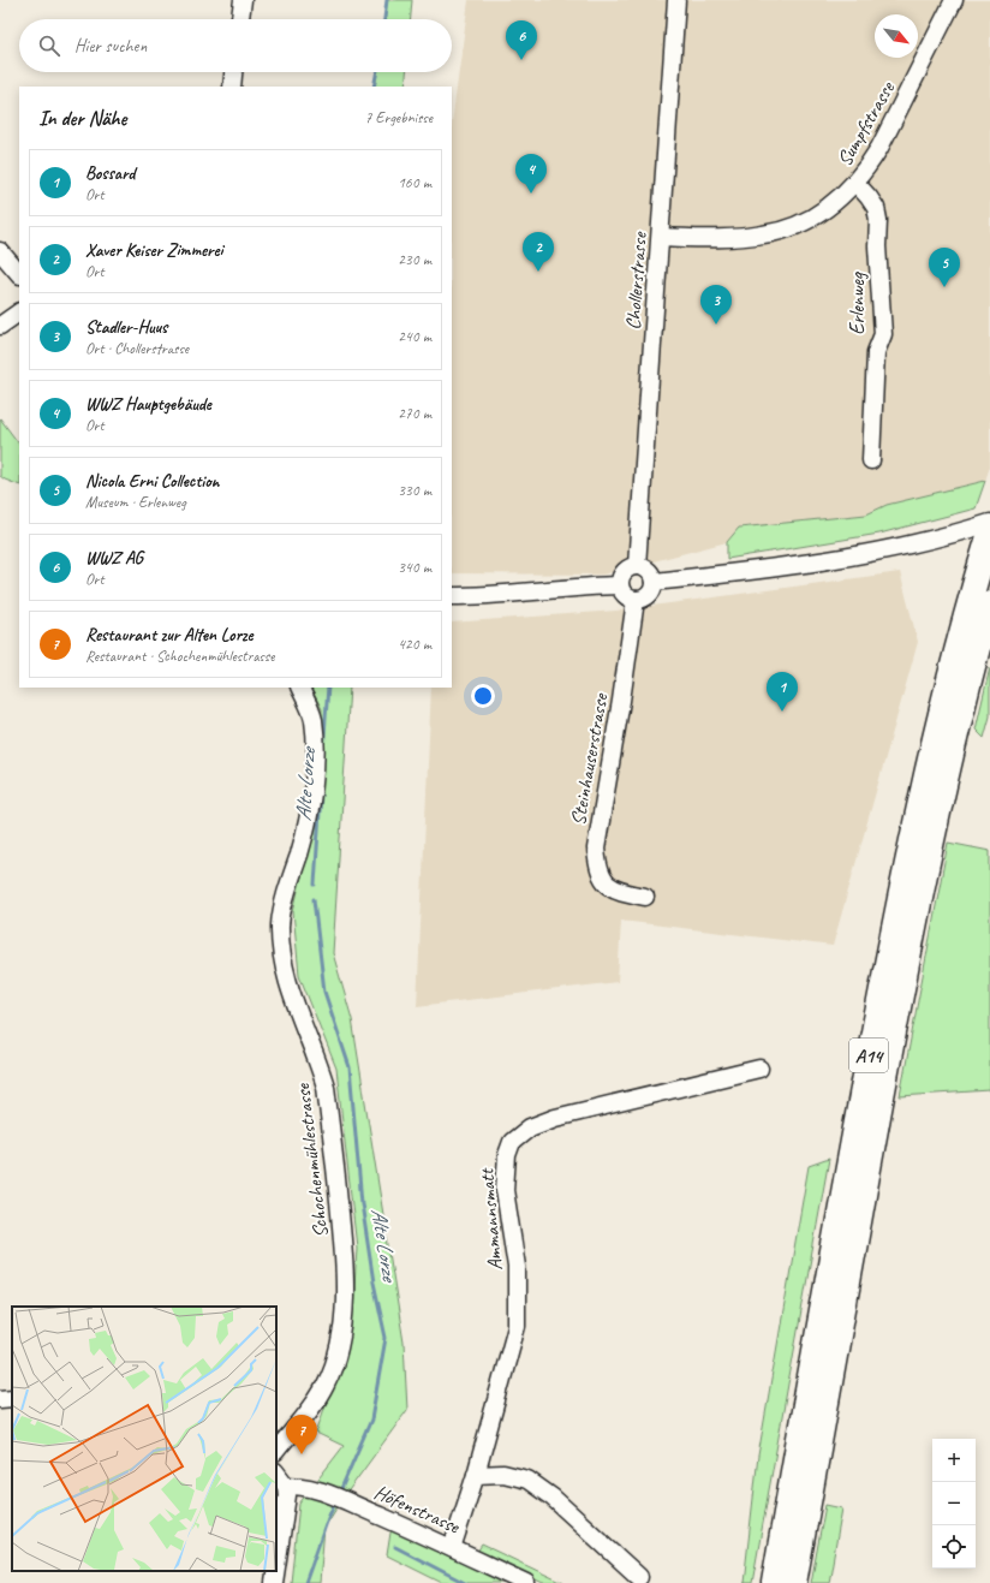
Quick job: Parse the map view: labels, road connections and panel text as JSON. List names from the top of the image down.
{
  "streets": {
    "highway": ["A14"],
    "street": [
      "Sumpfstrasse",
      "Chollerstrasse",
      "Erlenweg",
      "Steinhauserstrasse",
      "Schochenmühlestrasse",
      "Ammannsmatt",
      "Höfenstrasse"
    ]
  },
  "crossings": [
    ["Sumpfstrasse", "Chollerstrasse"],
    ["Sumpfstrasse", "Erlenweg"],
    ["Chollerstrasse", "Steinhauserstrasse"],
    ["Ammannsmatt", "Höfenstrasse"]
  ],
  "water": ["Alte Lorze"],
  "north": "bottom right",
  "page": {
    "search": "Hier suchen",
    "pins": [
      "6",
      "4",
      "2",
      "5",
      "3",
      "1",
      "7"
    ],
    "heading": ["In der Nähe", "7 Ergebnisse"],
    "list": [
      {
        "mark": "1",
        "name": "Bossard",
        "note": "Ort",
        "value": "160 m"
      },
      {
        "mark": "2",
        "name": "Xaver Keiser Zimmerei",
        "note": "Ort",
        "value": "230 m"
      },
      {
        "mark": "3",
        "name": "Stadler-Huus",
        "note": "Ort · Chollerstrasse",
        "value": "240 m"
      },
      {
        "mark": "4",
        "name": "WWZ Hauptgebäude",
        "note": "Ort",
        "value": "270 m"
      },
      {
        "mark": "5",
        "name": "Nicola Erni Collection",
        "note": "Museum · Erlenweg",
        "value": "330 m"
      },
      {
        "mark": "6",
        "name": "WWZ AG",
        "note": "Ort",
        "value": "340 m"
      },
      {
        "mark": "7",
        "name": "Restaurant zur Alten Lorze",
        "note": "Restaurant · Schochenmühlestrasse",
        "value": "420 m"
      }
    ],
    "map_buttons": ["+", "−"]
  }
}
